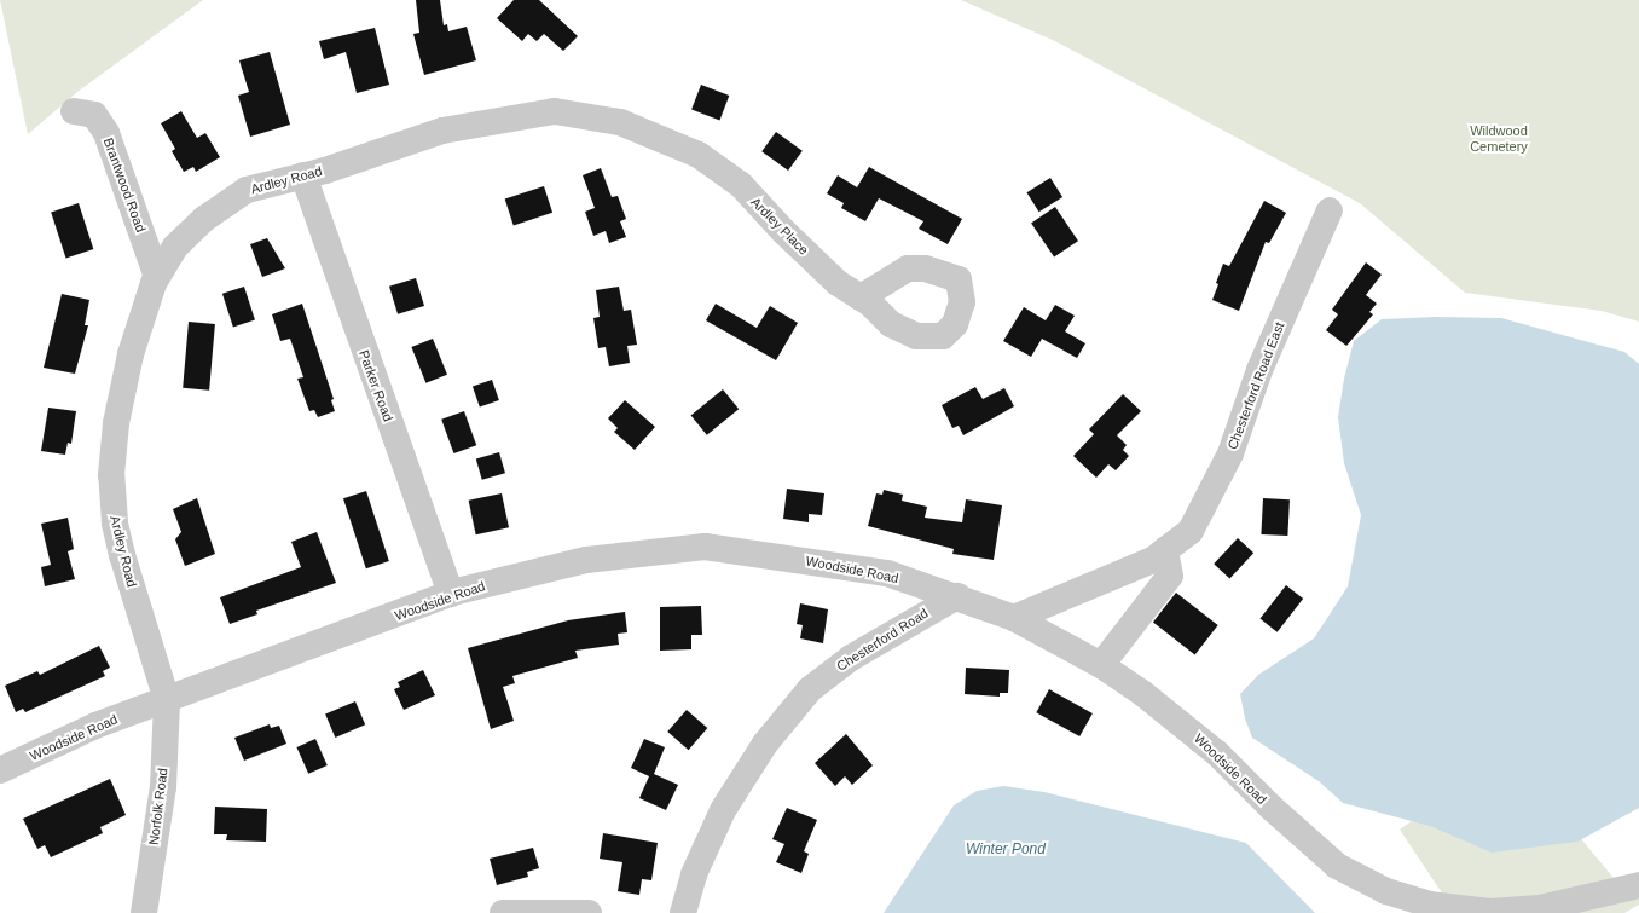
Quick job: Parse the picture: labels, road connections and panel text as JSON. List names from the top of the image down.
{
  "streets": {
    "street": [
      "Ardley Road",
      "Brantwood Road",
      "Ardley Place",
      "Parker Road",
      "Chesterford Road East",
      "Woodside Road",
      "Chesterford Road",
      "Norfolk Road"
    ]
  },
  "crossings": [
    ["Ardley Road", "Brantwood Road"],
    ["Ardley Road", "Ardley Place"],
    ["Ardley Road", "Parker Road"],
    ["Ardley Road", "Woodside Road"],
    ["Ardley Road", "Norfolk Road"],
    ["Parker Road", "Woodside Road"],
    ["Chesterford Road East", "Woodside Road"],
    ["Woodside Road", "Chesterford Road"],
    ["Woodside Road", "Norfolk Road"]
  ],
  "water": ["Winter Pond"],
  "parks": ["Wildwood Cemetery"]
}
